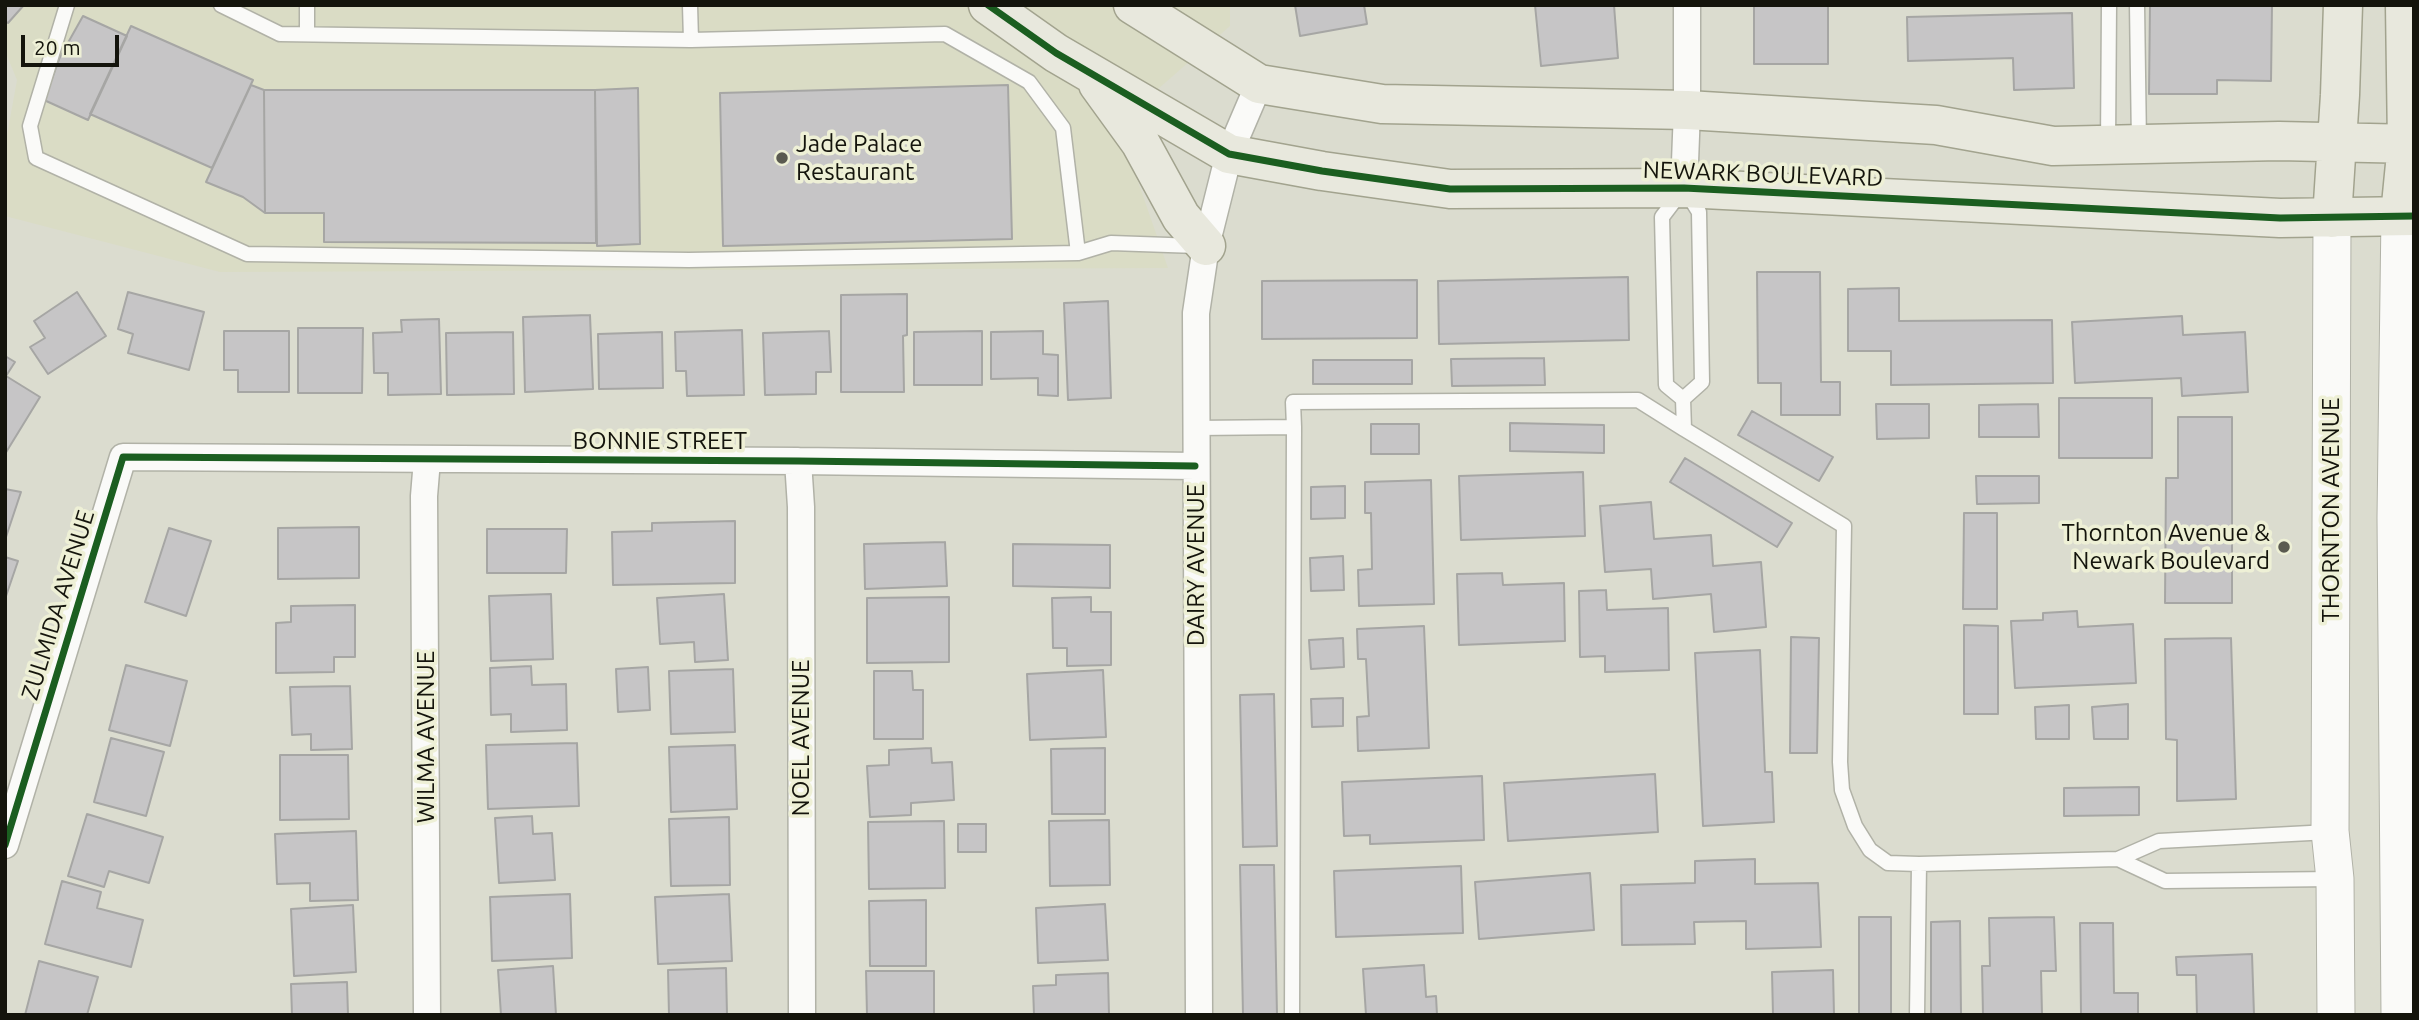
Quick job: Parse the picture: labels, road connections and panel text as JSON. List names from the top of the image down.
{
  "streets": {
    "main road": ["NEWARK BOULEVARD", "THORNTON AVENUE"],
    "street": [
      "BONNIE STREET",
      "DAIRY AVENUE",
      "ZULMIDA AVENUE",
      "WILMA AVENUE",
      "NOEL AVENUE"
    ]
  },
  "crossings": [
    ["NEWARK BOULEVARD", "THORNTON AVENUE"],
    ["NEWARK BOULEVARD", "DAIRY AVENUE"],
    ["BONNIE STREET", "DAIRY AVENUE"],
    ["BONNIE STREET", "ZULMIDA AVENUE"],
    ["BONNIE STREET", "WILMA AVENUE"],
    ["BONNIE STREET", "NOEL AVENUE"]
  ],
  "places": ["Jade Palace Restaurant", "Thornton Avenue & Newark Boulevard"],
  "scale_bar": "20 m"
}
